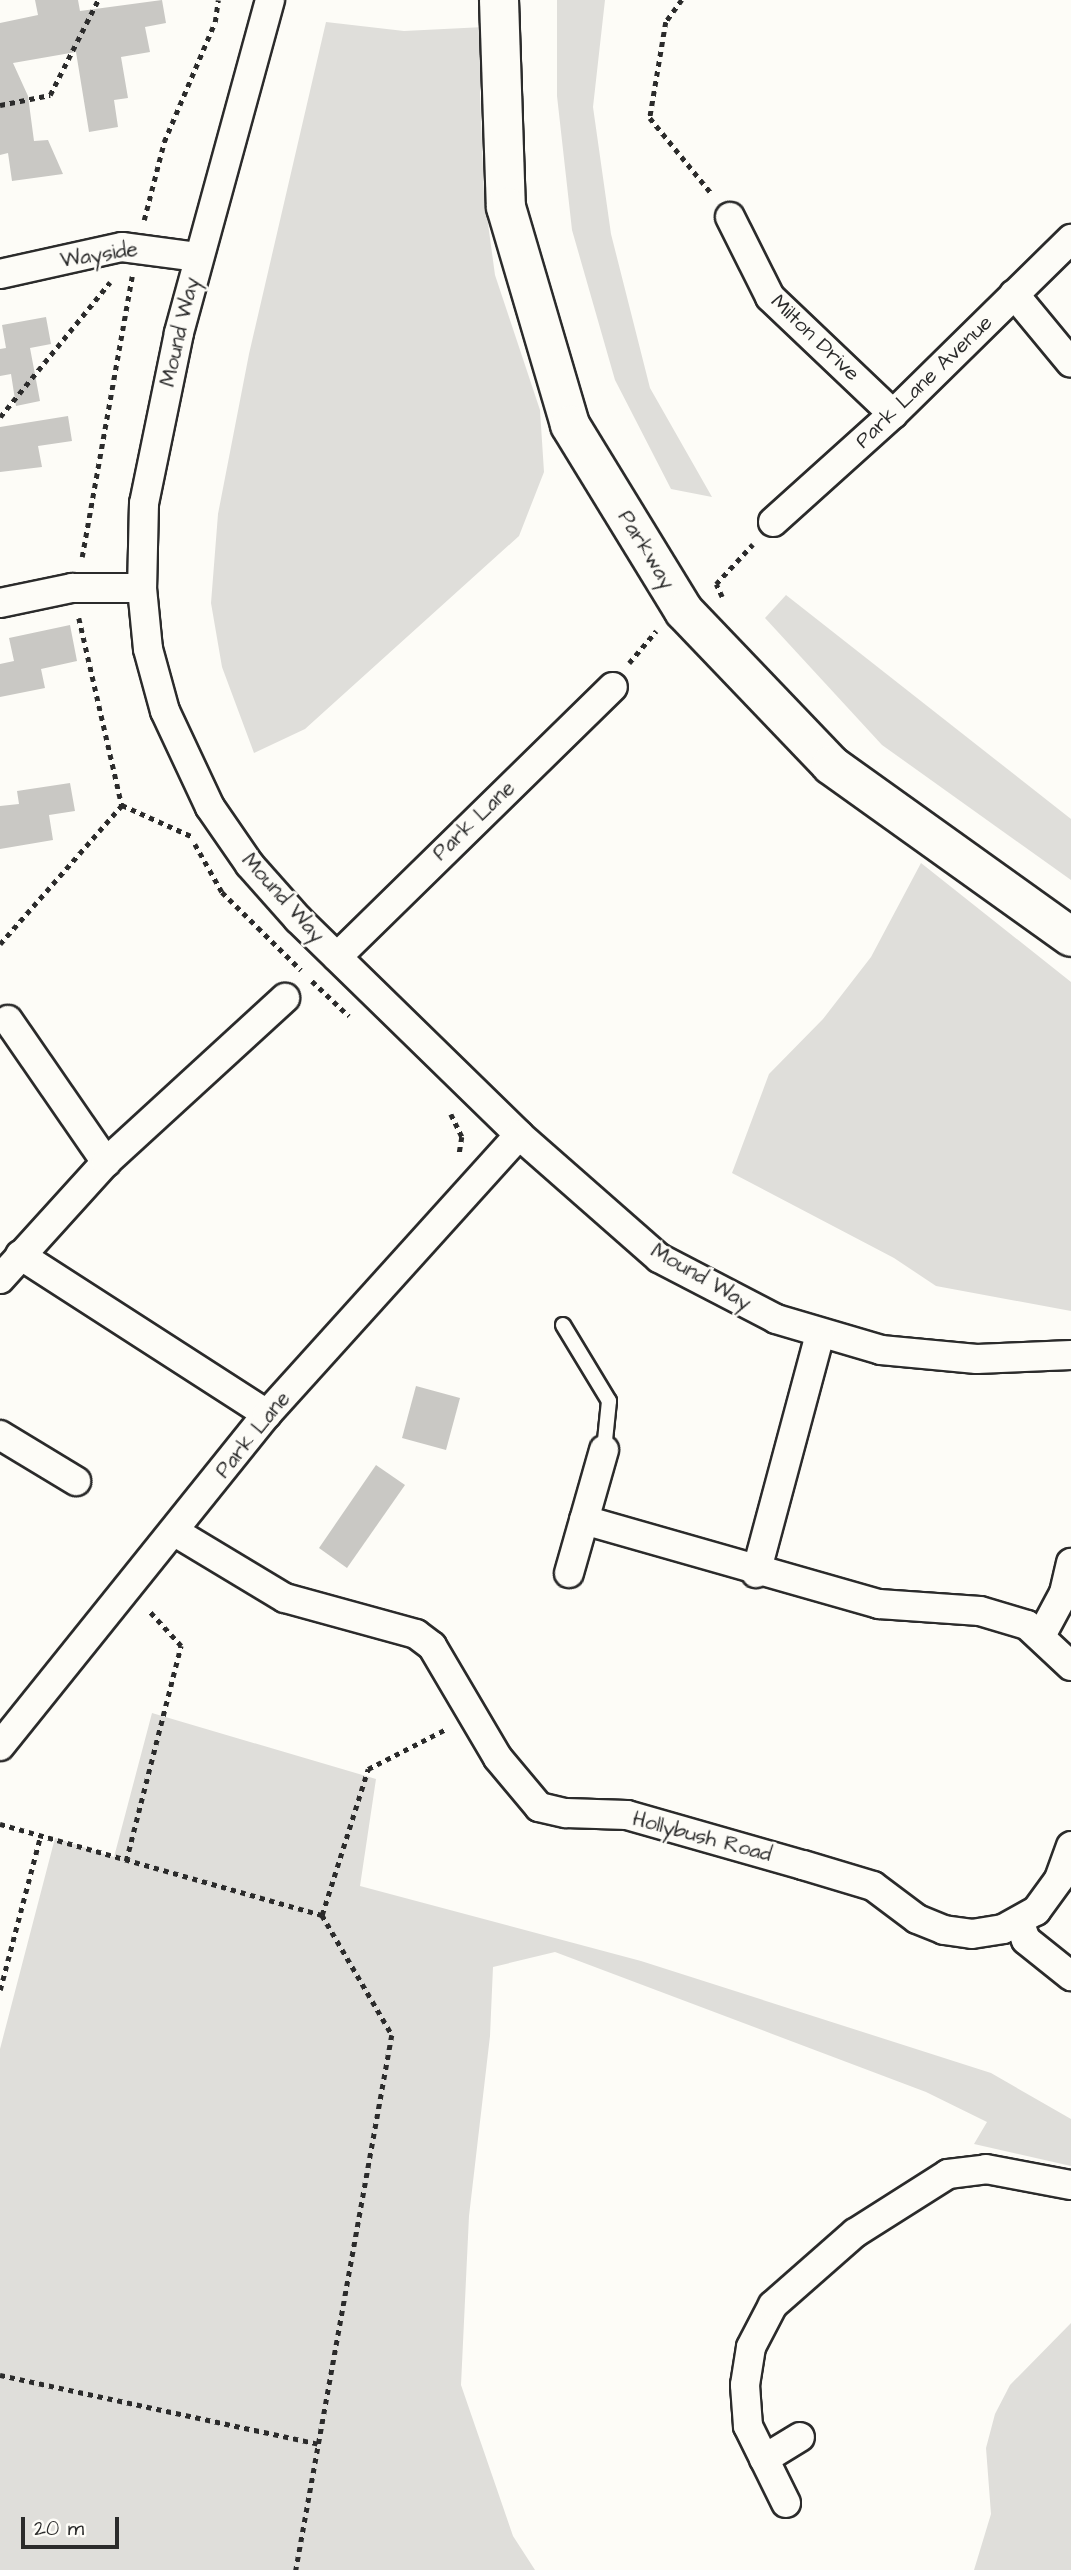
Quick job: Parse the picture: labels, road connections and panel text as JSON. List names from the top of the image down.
{
  "streets": {
    "main road": ["Parkway"],
    "street": [
      "Wayside",
      "Mound Way",
      "Milton Drive",
      "Park Lane Avenue",
      "Park Lane",
      "Hollybush Road"
    ]
  },
  "crossings": [
    ["Wayside", "Mound Way"],
    ["Mound Way", "Park Lane"],
    ["Milton Drive", "Park Lane Avenue"],
    ["Park Lane", "Hollybush Road"]
  ],
  "scale_bar": "20 m"
}
